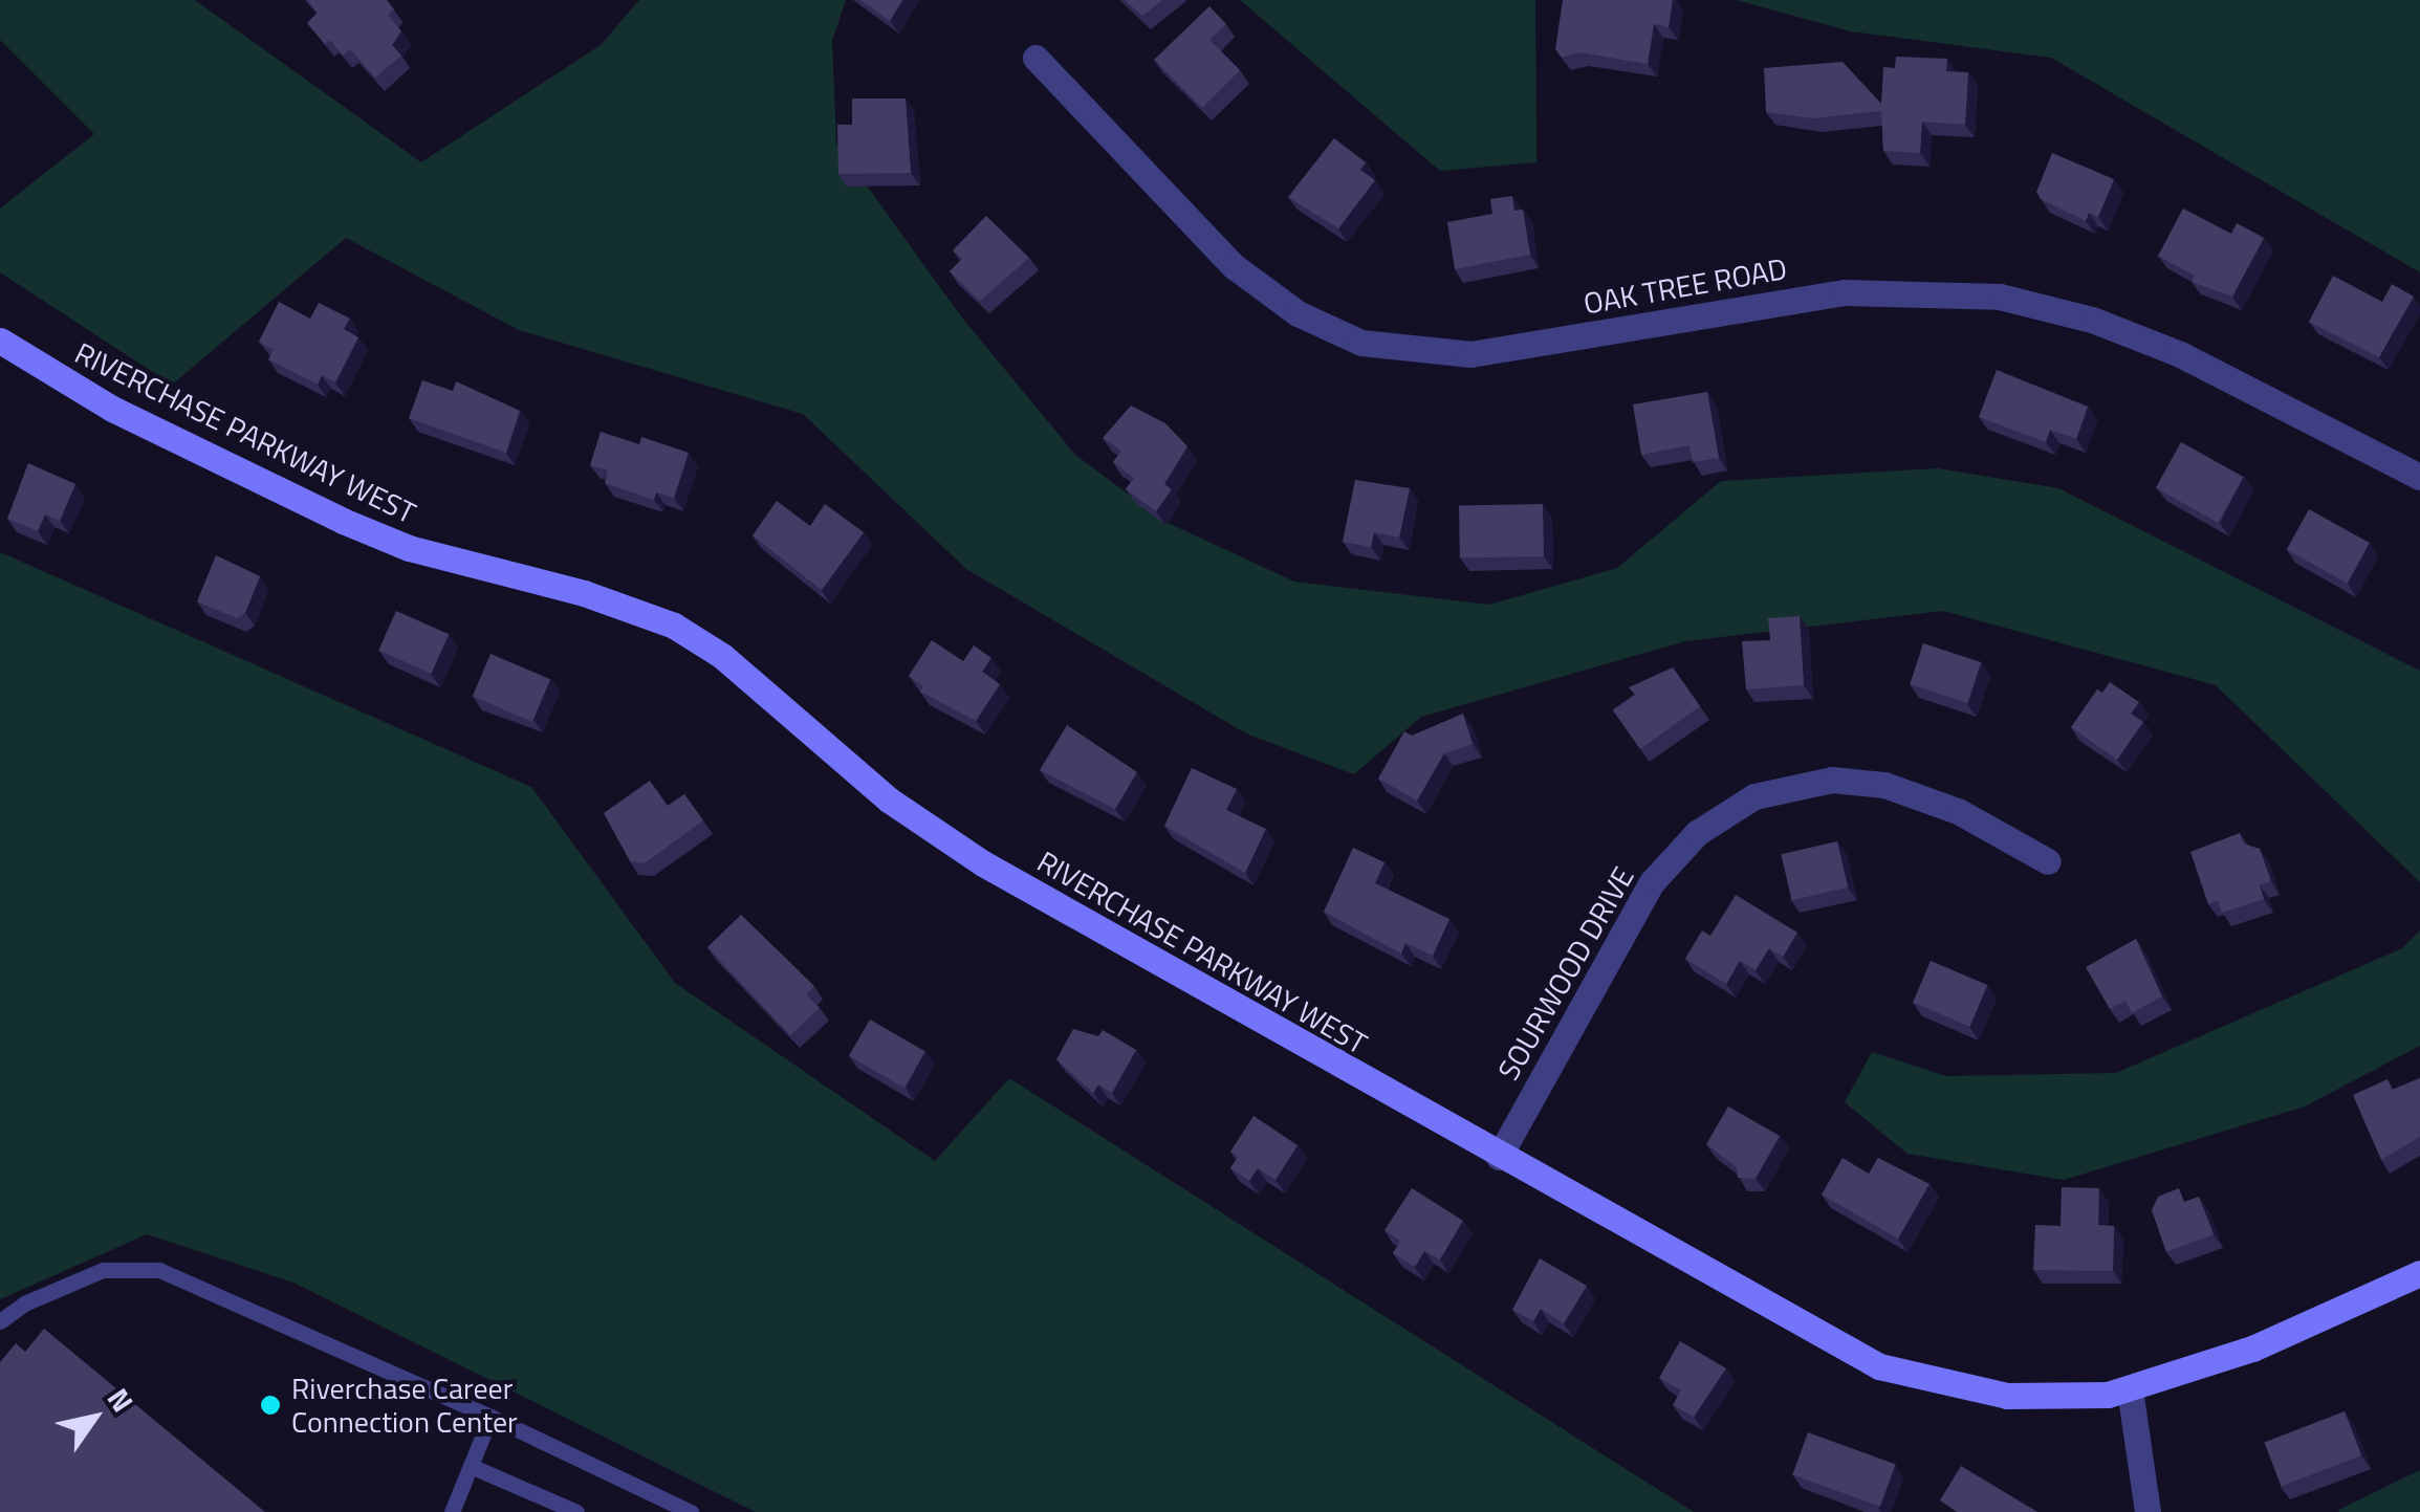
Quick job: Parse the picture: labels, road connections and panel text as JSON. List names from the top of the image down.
{
  "streets": {
    "street": ["OAK TREE ROAD", "RIVERCHASE PARKWAY WEST", "SOURWOOD DRIVE"]
  },
  "crossings": [
    ["RIVERCHASE PARKWAY WEST", "SOURWOOD DRIVE"]
  ],
  "places": ["Riverchase Career Connection Center"],
  "north": "top right"
}
